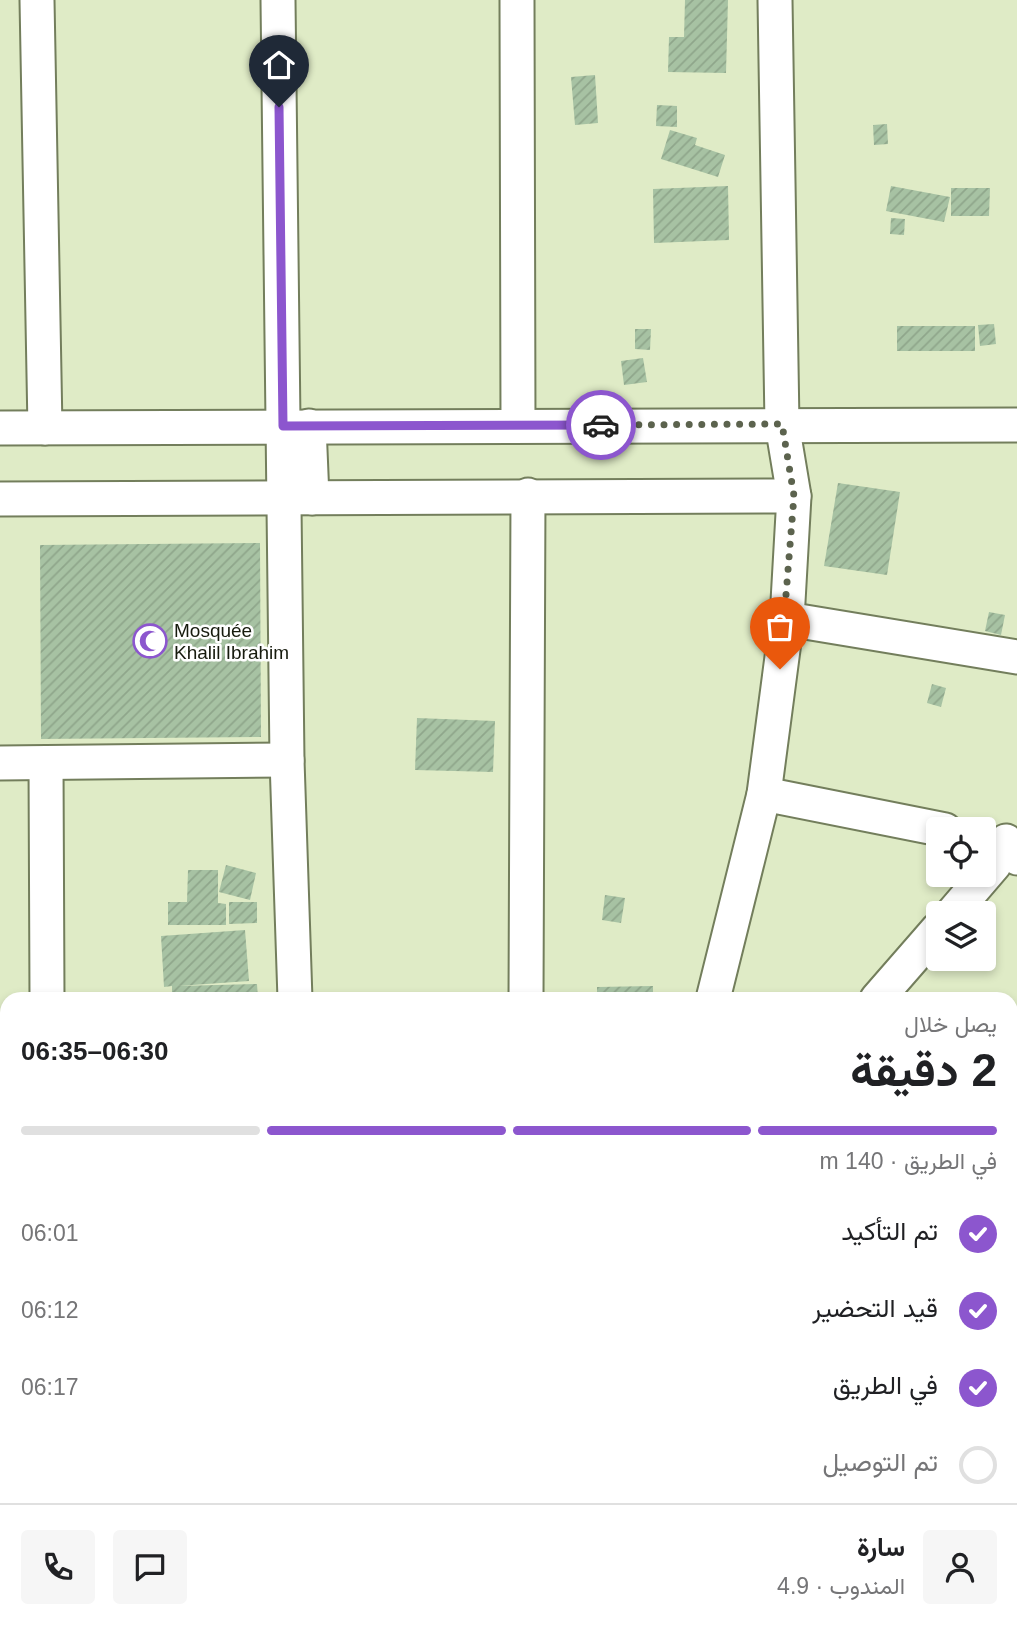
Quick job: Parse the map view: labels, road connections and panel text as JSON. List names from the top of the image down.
{
  "places": {
    "mosque": ["Mosquée Khalil Ibrahim"]
  },
  "page": {
    "heading": ["2 دقيقة", "يصل خلال", "06:30–06:35"],
    "panel": ["سارة", "المندوب · 4.9"],
    "bar": "في الطريق · 140 m",
    "list": [
      ["تم التأكيد", "06:01"],
      ["قيد التحضير", "06:12"],
      ["في الطريق", "06:17"],
      "تم التوصيل"
    ]
  }
}
